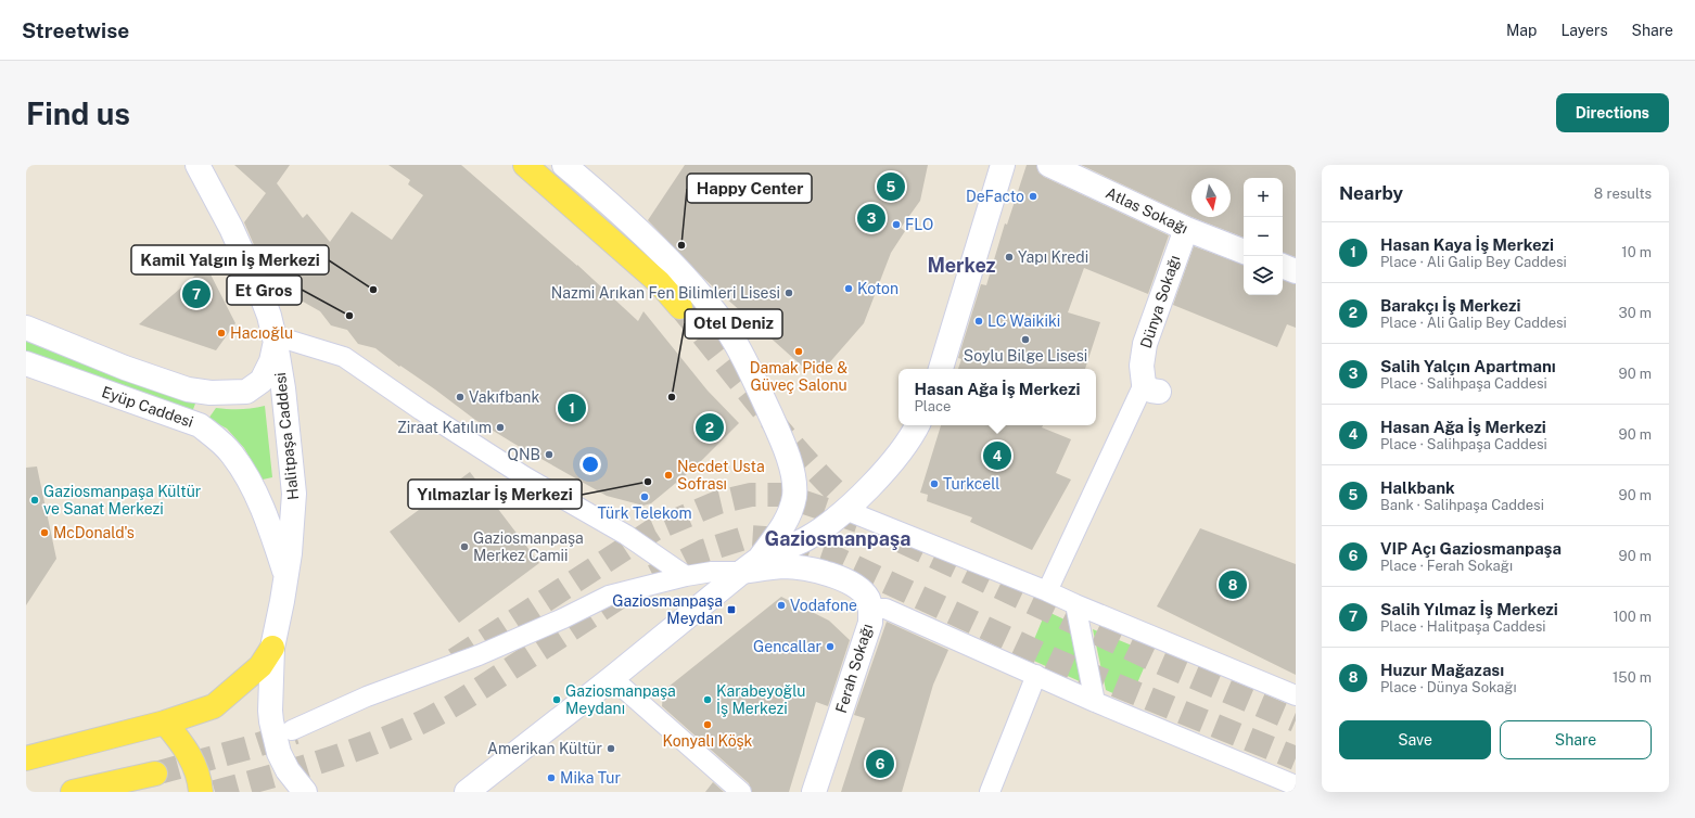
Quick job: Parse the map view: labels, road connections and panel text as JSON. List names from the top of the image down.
{
  "streets": {
    "main road": [
      "Atlas Sokağı",
      "Dünya Sokağı",
      "Eyüp Caddesi",
      "Halitpaşa Caddesi",
      "Ferah Sokağı"
    ]
  },
  "crossings": [
    ["Atlas Sokağı", "Dünya Sokağı"],
    ["Eyüp Caddesi", "Halitpaşa Caddesi"]
  ],
  "districts": ["Merkez", "Gaziosmanpaşa"],
  "places": {
    "other": [
      "DeFacto",
      "FLO",
      "Happy Center",
      "Yapı Kredi",
      "Koton",
      "Kamil Yalgın İş Merkezi",
      "Nazmi Arıkan Fen Bilimleri Lisesi",
      "Et Gros",
      "LC Waikiki",
      "Hacıoğlu",
      "Soylu Bilge Lisesi",
      "Damak Pide & Güveç Salonu",
      "Vakıfbank",
      "Otel Deniz",
      "Ziraat Katılım",
      "QNB",
      "Necdet Usta Sofrası",
      "Yılmazlar İş Merkezi",
      "Turkcell",
      "Türk Telekom",
      "Gaziosmanpaşa Kültür ve Sanat Merkezi",
      "McDonald's",
      "Gaziosmanpaşa Merkez Camii",
      "Vodafone",
      "Gencallar",
      "Gaziosmanpaşa Meydanı",
      "Karabeyoğlu İş Merkezi",
      "Konyalı Köşk",
      "Amerikan Kültür",
      "Mika Tur"
    ],
    "transit": ["Gaziosmanpaşa Meydan"]
  },
  "north": "bottom",
  "page": {
    "header": "Streetwise",
    "nav": ["Map", "Layers", "Share"],
    "buttons": [
      "Directions",
      ["Save", "Share"]
    ],
    "title": "Find us",
    "heading": ["Nearby", "8 results"],
    "pins": [
      "5",
      "3",
      "7",
      "1",
      "2",
      "4",
      "8",
      "6"
    ],
    "map_buttons": ["+", "−"],
    "list": [
      {
        "mark": "1",
        "name": "Hasan Kaya İş Merkezi",
        "note": "Place · Ali Galip Bey Caddesi",
        "value": "10 m"
      },
      {
        "mark": "2",
        "name": "Barakçı İş Merkezi",
        "note": "Place · Ali Galip Bey Caddesi",
        "value": "30 m"
      },
      {
        "mark": "3",
        "name": "Salih Yalçın Apartmanı",
        "note": "Place · Salihpaşa Caddesi",
        "value": "90 m"
      },
      {
        "mark": "4",
        "name": "Hasan Ağa İş Merkezi",
        "note": "Place · Salihpaşa Caddesi",
        "value": "90 m"
      },
      {
        "mark": "5",
        "name": "Halkbank",
        "note": "Bank · Salihpaşa Caddesi",
        "value": "90 m"
      },
      {
        "mark": "6",
        "name": "VIP Açı Gaziosmanpaşa",
        "note": "Place · Ferah Sokağı",
        "value": "90 m"
      },
      {
        "mark": "7",
        "name": "Salih Yılmaz İş Merkezi",
        "note": "Place · Halitpaşa Caddesi",
        "value": "100 m"
      },
      {
        "mark": "8",
        "name": "Huzur Mağazası",
        "note": "Place · Dünya Sokağı",
        "value": "150 m"
      }
    ],
    "popup": ["Hasan Ağa İş Merkezi", "Place"]
  }
}
